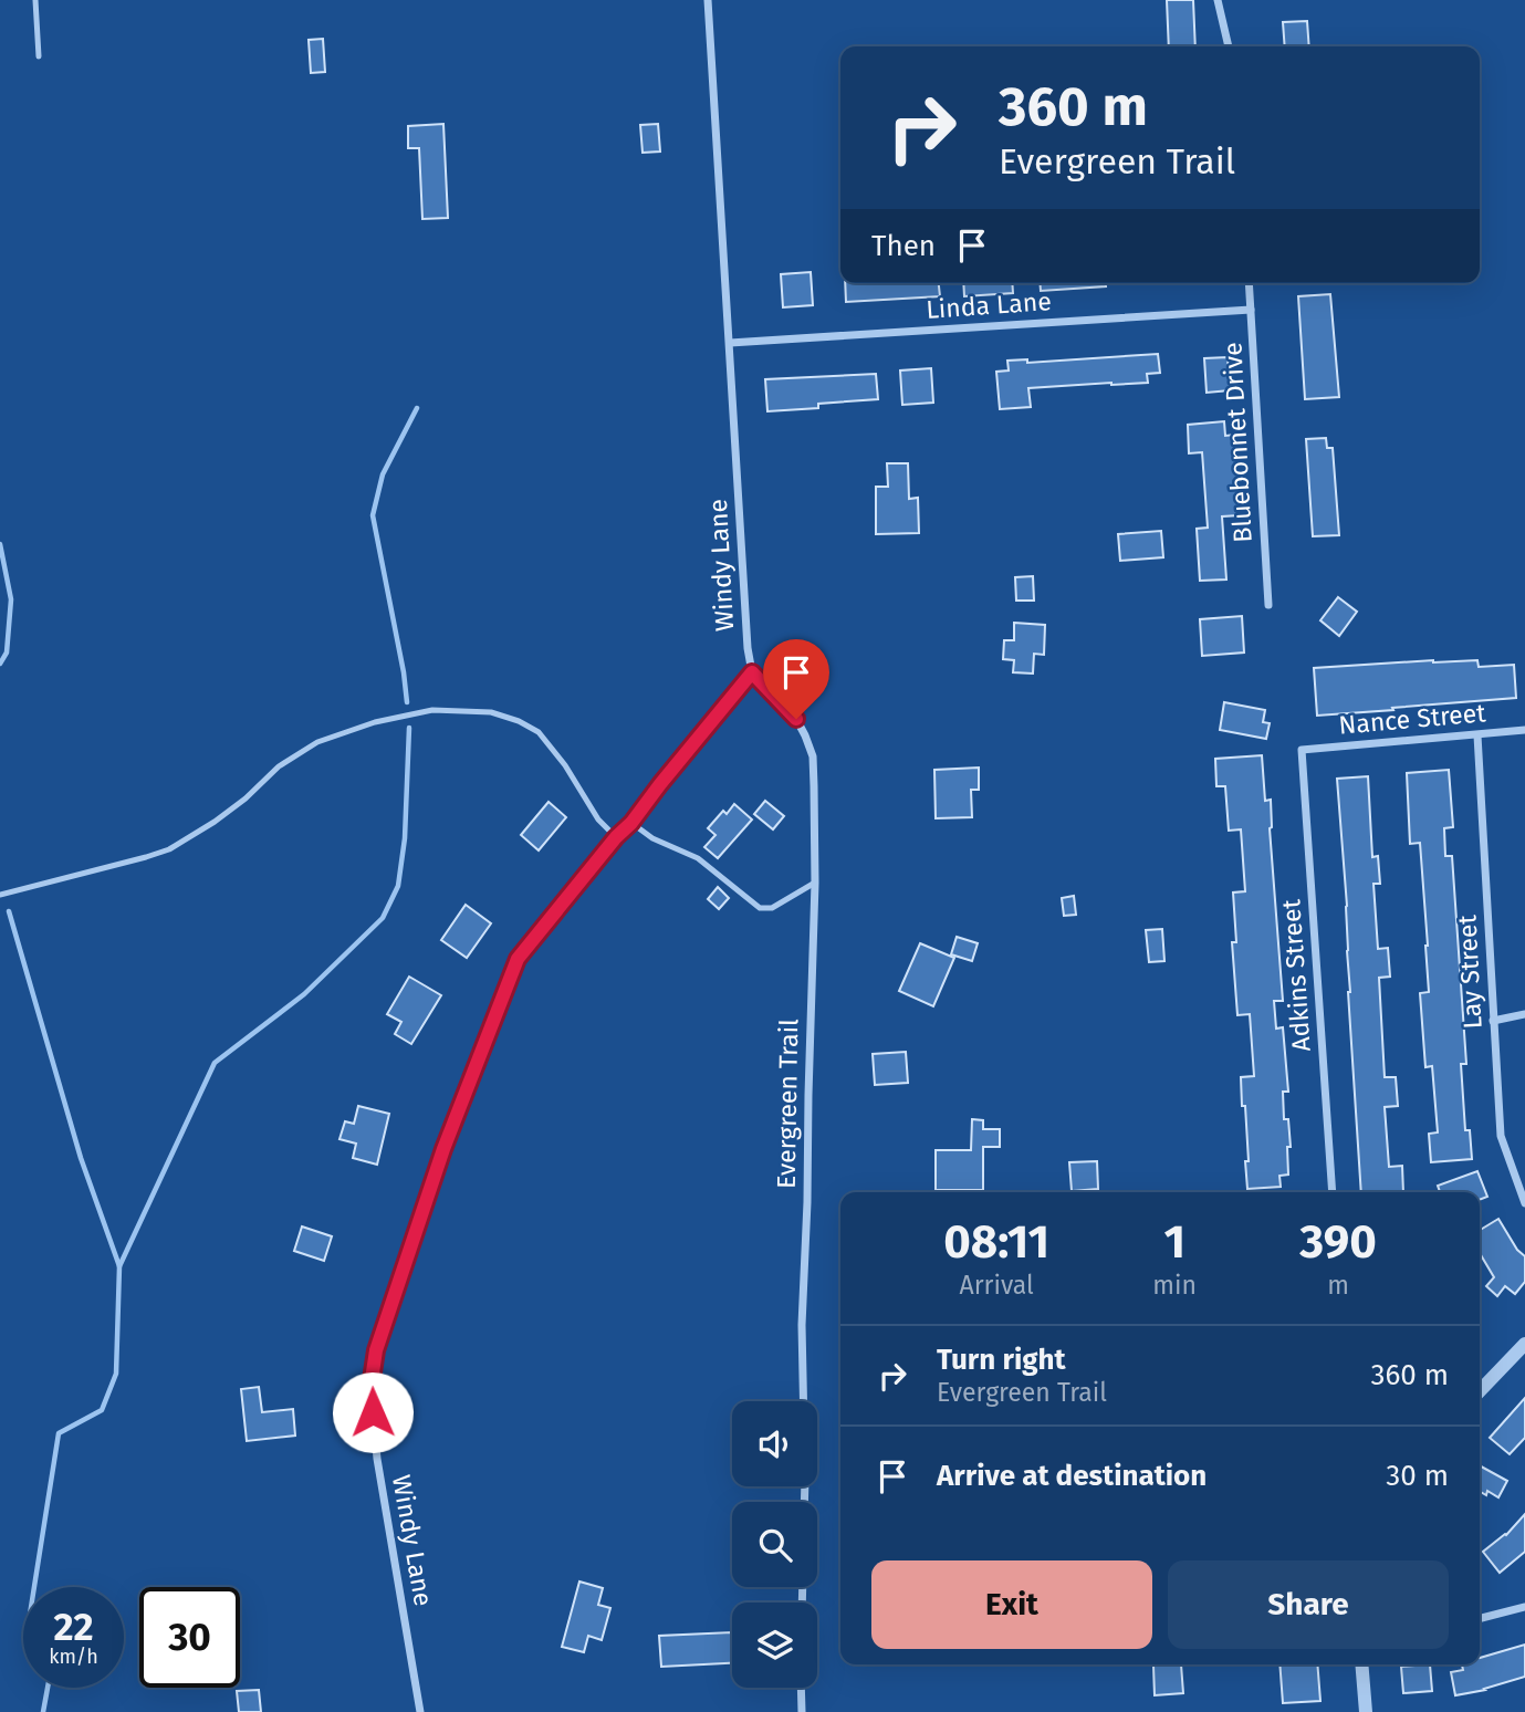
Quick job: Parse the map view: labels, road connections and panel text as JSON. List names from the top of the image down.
{
  "streets": {
    "street": [
      "Linda Lane",
      "Bluebonnet Drive",
      "Windy Lane",
      "Nance Street",
      "Lay Street",
      "Adkins Street",
      "Evergreen Trail"
    ]
  },
  "crossings": [
    ["Linda Lane", "Bluebonnet Drive"],
    ["Linda Lane", "Windy Lane"],
    ["Windy Lane", "Evergreen Trail"],
    ["Nance Street", "Lay Street"],
    ["Nance Street", "Adkins Street"]
  ],
  "page": {
    "turn": ["360 m", "Evergreen Trail"],
    "then": "Then",
    "eta": [
      "08:11",
      "Arrival",
      "1",
      "min",
      "390",
      "m"
    ],
    "list": [
      {
        "name": "Turn right",
        "note": "Evergreen Trail",
        "value": "360 m"
      },
      {
        "name": "Arrive at destination",
        "value": "30 m"
      }
    ],
    "buttons": ["Exit", "Share"],
    "speed": "22 km/h",
    "limit": "30"
  }
}
